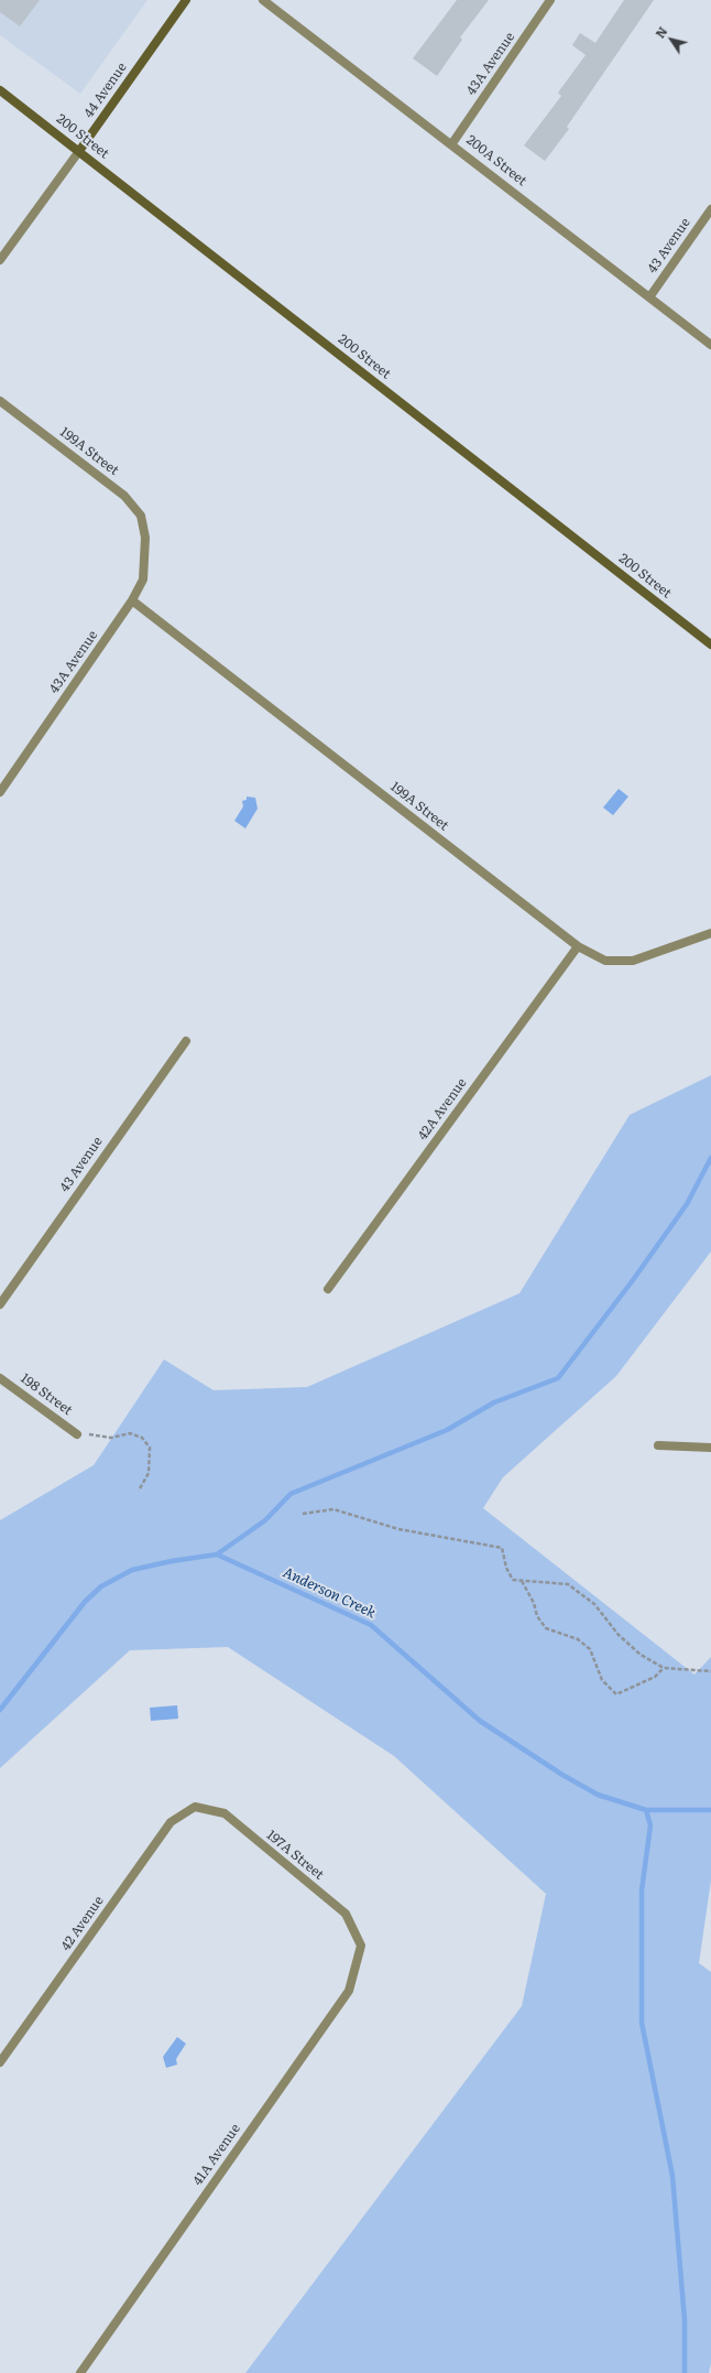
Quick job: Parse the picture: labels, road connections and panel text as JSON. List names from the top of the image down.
{
  "streets": {
    "main road": ["44 Avenue", "200 Street"],
    "street": [
      "43A Avenue",
      "200A Street",
      "43 Avenue",
      "199A Street",
      "42A Avenue",
      "198 Street",
      "197A Street",
      "42 Avenue",
      "41A Avenue"
    ]
  },
  "crossings": [
    ["43A Avenue", "200A Street"],
    ["43A Avenue", "199A Street"],
    ["44 Avenue", "200 Street"],
    ["200A Street", "43 Avenue"],
    ["199A Street", "42A Avenue"],
    ["197A Street", "42 Avenue"],
    ["197A Street", "41A Avenue"]
  ],
  "water": ["Anderson Creek"],
  "north": "top left"
}
